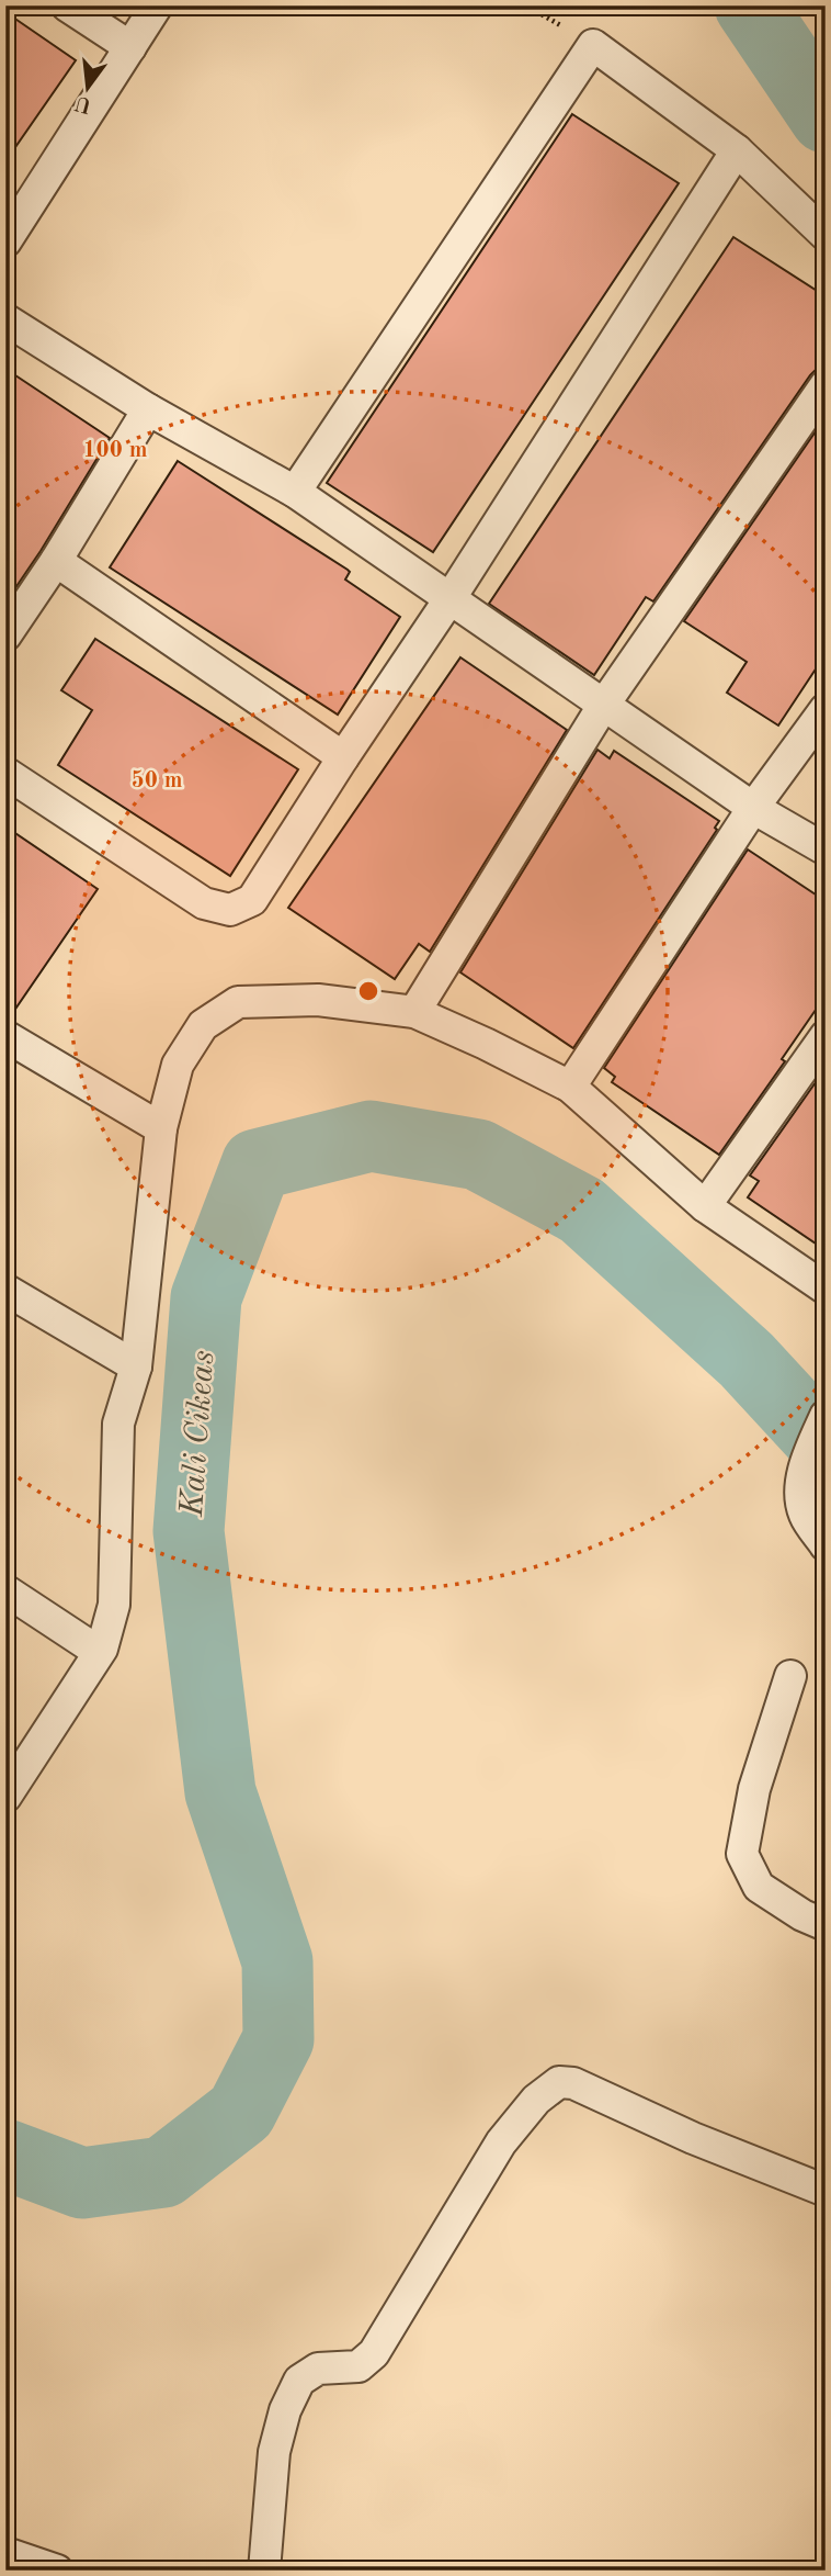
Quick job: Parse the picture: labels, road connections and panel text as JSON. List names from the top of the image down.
{
  "water": ["Kali Cikeas"],
  "north": "bottom",
  "rings": ["100 m", "50 m"]
}
